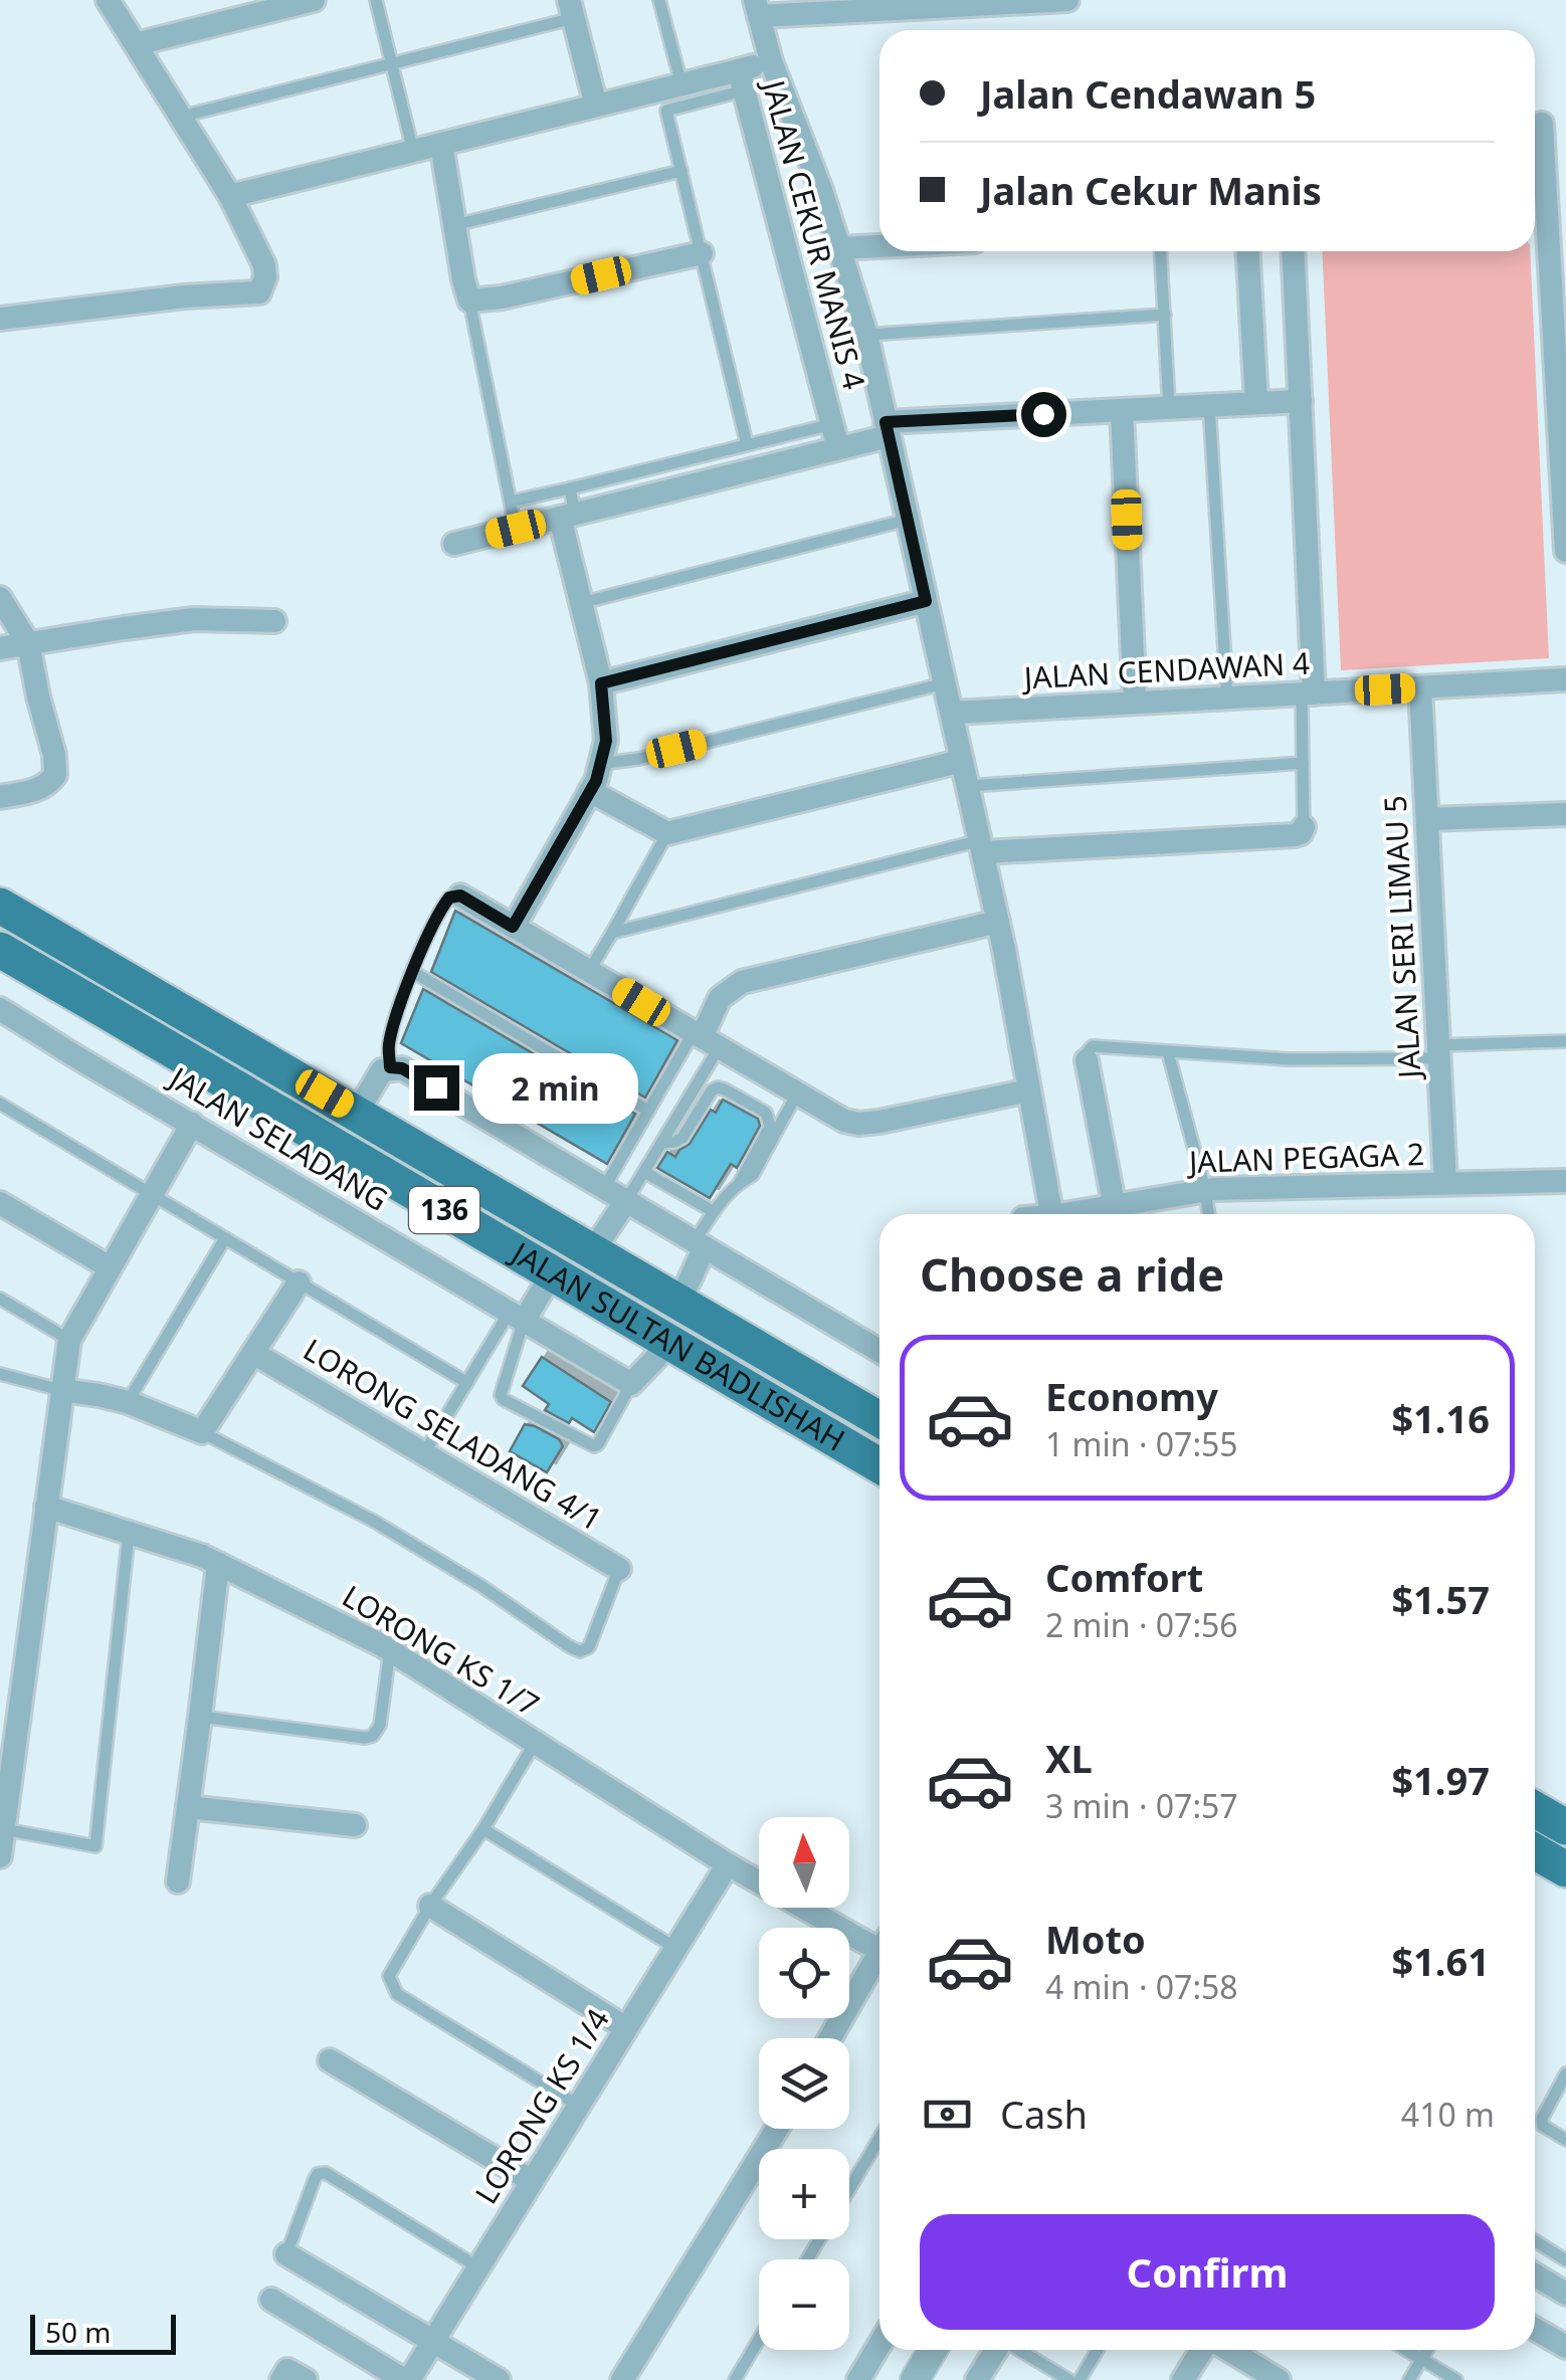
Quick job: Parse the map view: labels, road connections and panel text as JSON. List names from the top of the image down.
{
  "streets": {
    "main road": ["136", "JALAN SULTAN BADLISHAH"],
    "street": [
      "JALAN CEKUR MANIS 4",
      "JALAN CENDAWAN 4",
      "JALAN SERI LIMAU 5",
      "JALAN SELADANG",
      "JALAN PEGAGA 2",
      "LORONG SELADANG 4/1",
      "LORONG KS 1/7",
      "LORONG KS 1/4"
    ]
  },
  "crossings": [
    ["JALAN CENDAWAN 4", "JALAN SERI LIMAU 5"],
    ["JALAN SERI LIMAU 5", "JALAN PEGAGA 2"],
    ["LORONG KS 1/7", "LORONG KS 1/4"]
  ],
  "scale_bar": "50 m",
  "north": "top",
  "page": {
    "banner": ["Jalan Cendawan 5", "Jalan Cekur Manis"],
    "bubble": "2 min",
    "heading": "Choose a ride",
    "list": [
      {
        "name": "Economy",
        "note": "1 min · 07:55",
        "value": "$1.16"
      },
      {
        "name": "Comfort",
        "note": "2 min · 07:56",
        "value": "$1.57"
      },
      {
        "name": "XL",
        "note": "3 min · 07:57",
        "value": "$1.97"
      },
      {
        "name": "Moto",
        "note": "4 min · 07:58",
        "value": "$1.61"
      }
    ],
    "map_buttons": ["+", "−"],
    "pay": ["Cash", "410 m"],
    "buttons": "Confirm",
    "scale": "50 m"
  }
}
